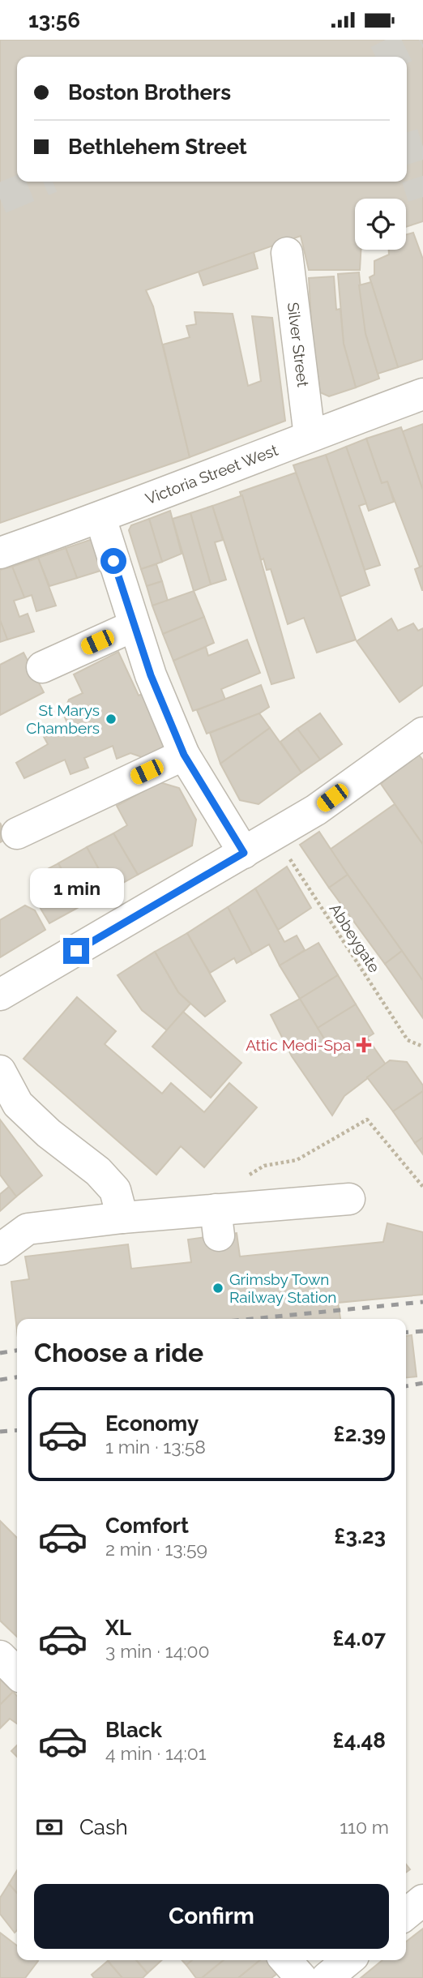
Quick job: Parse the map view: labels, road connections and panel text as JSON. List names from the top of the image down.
{
  "streets": {
    "street": ["Silver Street", "Victoria Street West"],
    "path": ["Abbeygate"]
  },
  "crossings": [
    ["Silver Street", "Victoria Street West"]
  ],
  "places": {
    "other": ["St Marys Chambers", "Grimsby Town Railway Station"],
    "health": ["Attic Medi-Spa"]
  },
  "page": {
    "status": "13:56",
    "banner": ["Boston Brothers", "Bethlehem Street"],
    "bubble": "1 min",
    "heading": "Choose a ride",
    "list": [
      {
        "name": "Economy",
        "note": "1 min · 13:58",
        "value": "£2.39"
      },
      {
        "name": "Comfort",
        "note": "2 min · 13:59",
        "value": "£3.23"
      },
      {
        "name": "XL",
        "note": "3 min · 14:00",
        "value": "£4.07"
      },
      {
        "name": "Black",
        "note": "4 min · 14:01",
        "value": "£4.48"
      }
    ],
    "pay": ["Cash", "110 m"],
    "buttons": "Confirm"
  }
}
